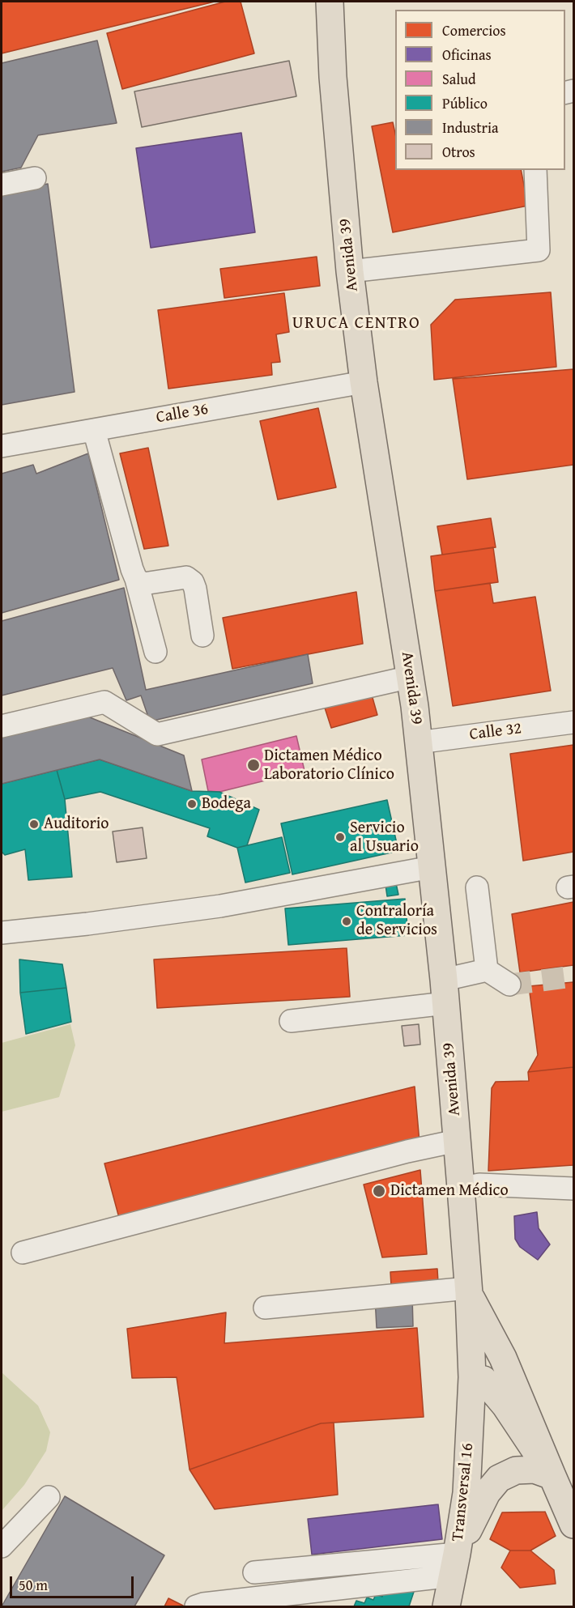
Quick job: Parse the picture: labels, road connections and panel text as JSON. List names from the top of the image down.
{
  "streets": {
    "main road": ["Avenida 39", "Transversal 16"],
    "street": ["Calle 36", "Calle 32"]
  },
  "crossings": [
    ["Avenida 39", "Calle 36"],
    ["Avenida 39", "Calle 32"],
    ["Avenida 39", "Transversal 16"]
  ],
  "districts": ["URUCA CENTRO"],
  "places": [
    "Dictamen Médico Laboratorio Clínico",
    "Bodega",
    "Auditorio",
    "Servicio al Usuario",
    "Contraloría de Servicios",
    "Dictamen Médico"
  ],
  "legend": [
    "Comercios",
    "Oficinas",
    "Salud",
    "Público",
    "Industria",
    "Otros"
  ],
  "scale_bar": "50 m"
}
